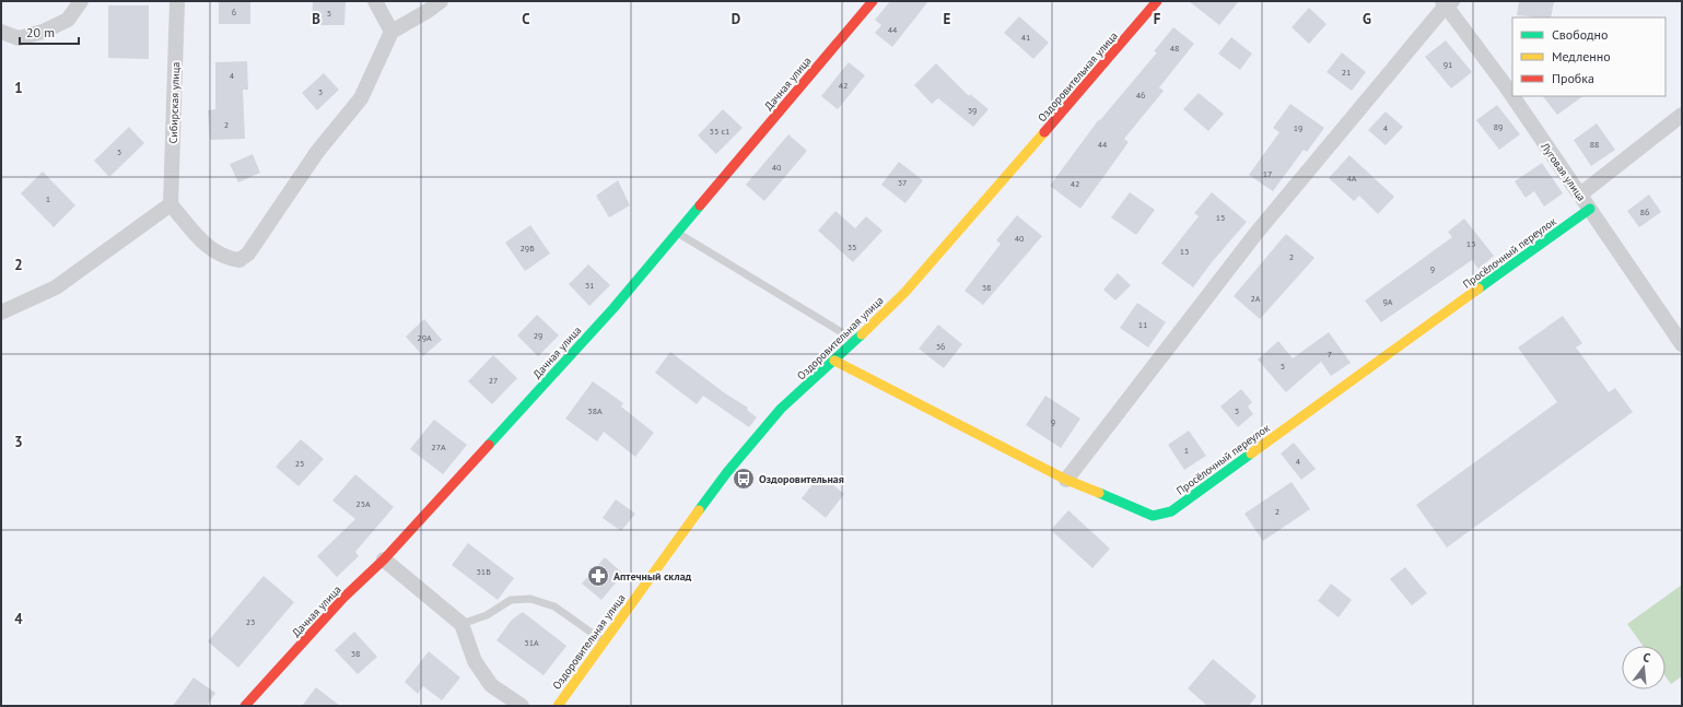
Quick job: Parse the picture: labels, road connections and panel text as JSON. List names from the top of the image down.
{
  "streets": {
    "street": [
      "Оздоровительная улица",
      "Дачная улица",
      "Сибирская улица",
      "Луговая улица",
      "Просёлочный переулок"
    ]
  },
  "crossings": [
    ["Оздоровительная улица", "Просёлочный переулок"],
    ["Луговая улица", "Просёлочный переулок"]
  ],
  "places": {
    "bus stop": ["Оздоровительная"],
    "pharmacy": ["Аптечный склад"]
  },
  "house_numbers": [
    "6",
    "5",
    "44",
    "41",
    "48",
    "91",
    "21",
    "4",
    "42",
    "3",
    "46",
    "39",
    "2",
    "89",
    "19",
    "4",
    "35 с1",
    "44",
    "88",
    "3",
    "40",
    "17",
    "4А",
    "37",
    "42",
    "1",
    "86",
    "15",
    "40",
    "13",
    "35",
    "29Б",
    "13",
    "2",
    "9",
    "31",
    "38",
    "2А",
    "9А",
    "11",
    "29",
    "29А",
    "36",
    "7",
    "5",
    "27",
    "38А",
    "3",
    "9",
    "27А",
    "1",
    "4",
    "25",
    "25А",
    "2",
    "31Б",
    "23",
    "31А",
    "38"
  ],
  "legend": ["Свободно", "Медленно", "Пробка"],
  "scale_bar": "20 m",
  "north": "top",
  "grid": {
    "columns": [
      "B",
      "C",
      "D",
      "E",
      "F",
      "G"
    ],
    "rows": [
      "1",
      "2",
      "3",
      "4"
    ]
  }
}
